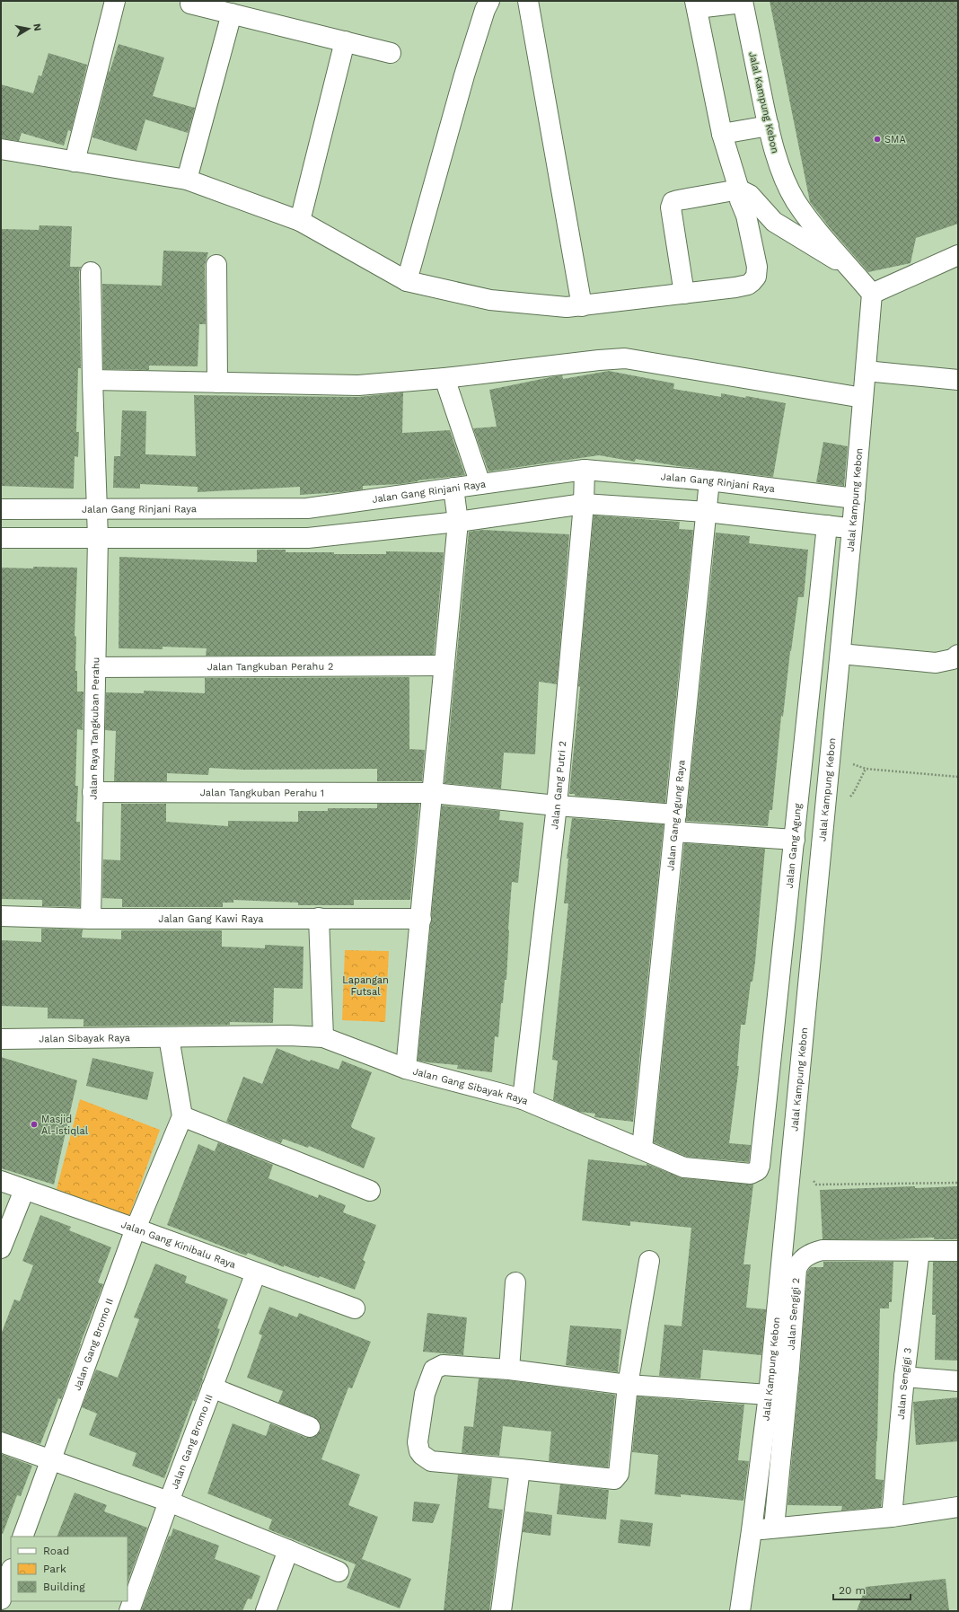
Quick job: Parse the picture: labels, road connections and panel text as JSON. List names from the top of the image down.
{
  "streets": {
    "street": [
      "Jalal Kampung Kebon",
      "Jalan Gang Rinjani Raya",
      "Jalan Tangkuban Perahu 2",
      "Jalan Raya Tangkuban Perahu",
      "Jalan Gang Putri 2",
      "Jalan Tangkuban Perahu 1",
      "Jalan Gang Agung Raya",
      "Jalan Gang Agung",
      "Jalan Gang Kawi Raya",
      "Jalan Sibayak Raya",
      "Jalan Gang Sibayak Raya",
      "Jalan Gang Kinibalu Raya",
      "Jalan Sengigi 2",
      "Jalan Gang Bromo II",
      "Jalan Sengigi 3",
      "Jalan Gang Bromo III"
    ]
  },
  "crossings": [
    ["Jalal Kampung Kebon", "Jalan Gang Rinjani Raya"],
    ["Jalan Gang Rinjani Raya", "Jalan Raya Tangkuban Perahu"],
    ["Jalan Gang Rinjani Raya", "Jalan Gang Putri 2"],
    ["Jalan Gang Rinjani Raya", "Jalan Gang Agung Raya"],
    ["Jalan Tangkuban Perahu 2", "Jalan Raya Tangkuban Perahu"],
    ["Jalan Raya Tangkuban Perahu", "Jalan Tangkuban Perahu 1"],
    ["Jalan Raya Tangkuban Perahu", "Jalan Gang Kawi Raya"],
    ["Jalan Gang Putri 2", "Jalan Tangkuban Perahu 1"],
    ["Jalan Gang Putri 2", "Jalan Gang Sibayak Raya"],
    ["Jalan Tangkuban Perahu 1", "Jalan Gang Agung Raya"],
    ["Jalan Tangkuban Perahu 1", "Jalan Gang Agung"],
    ["Jalan Gang Agung Raya", "Jalan Gang Sibayak Raya"],
    ["Jalan Gang Agung", "Jalan Gang Sibayak Raya"],
    ["Jalan Sibayak Raya", "Jalan Gang Sibayak Raya"],
    ["Jalan Gang Kinibalu Raya", "Jalan Gang Bromo II"],
    ["Jalan Gang Kinibalu Raya", "Jalan Gang Bromo III"],
    ["Jalan Sengigi 2", "Jalan Sengigi 3"]
  ],
  "parks": ["Lapangan Futsal"],
  "places": ["SMA", "Masjid Al-Istiqlal"],
  "legend": ["Road", "Park", "Building"],
  "scale_bar": "20 m",
  "north": "right"
}
